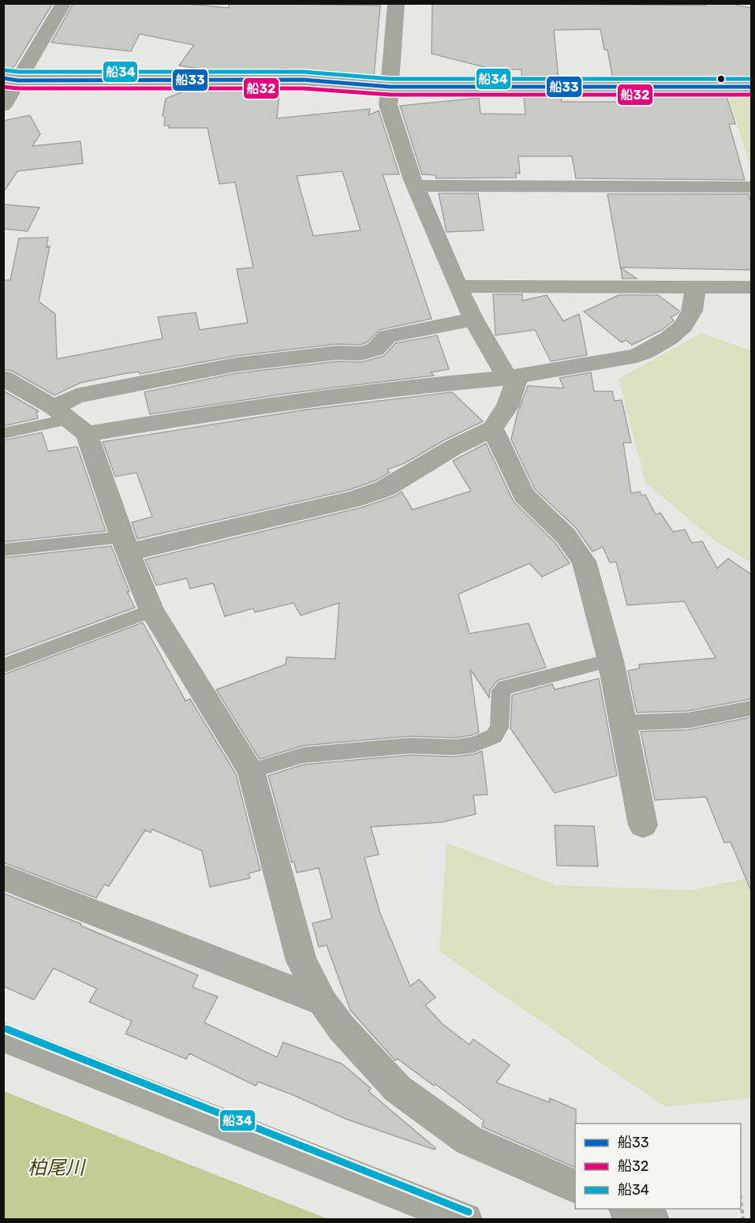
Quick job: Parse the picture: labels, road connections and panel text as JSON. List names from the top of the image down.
{
  "water": ["柏尾川"],
  "lines": ["transit line 船34", "transit line 船33", "transit line 船32"],
  "legend": ["船33", "船32", "船34"]
}
